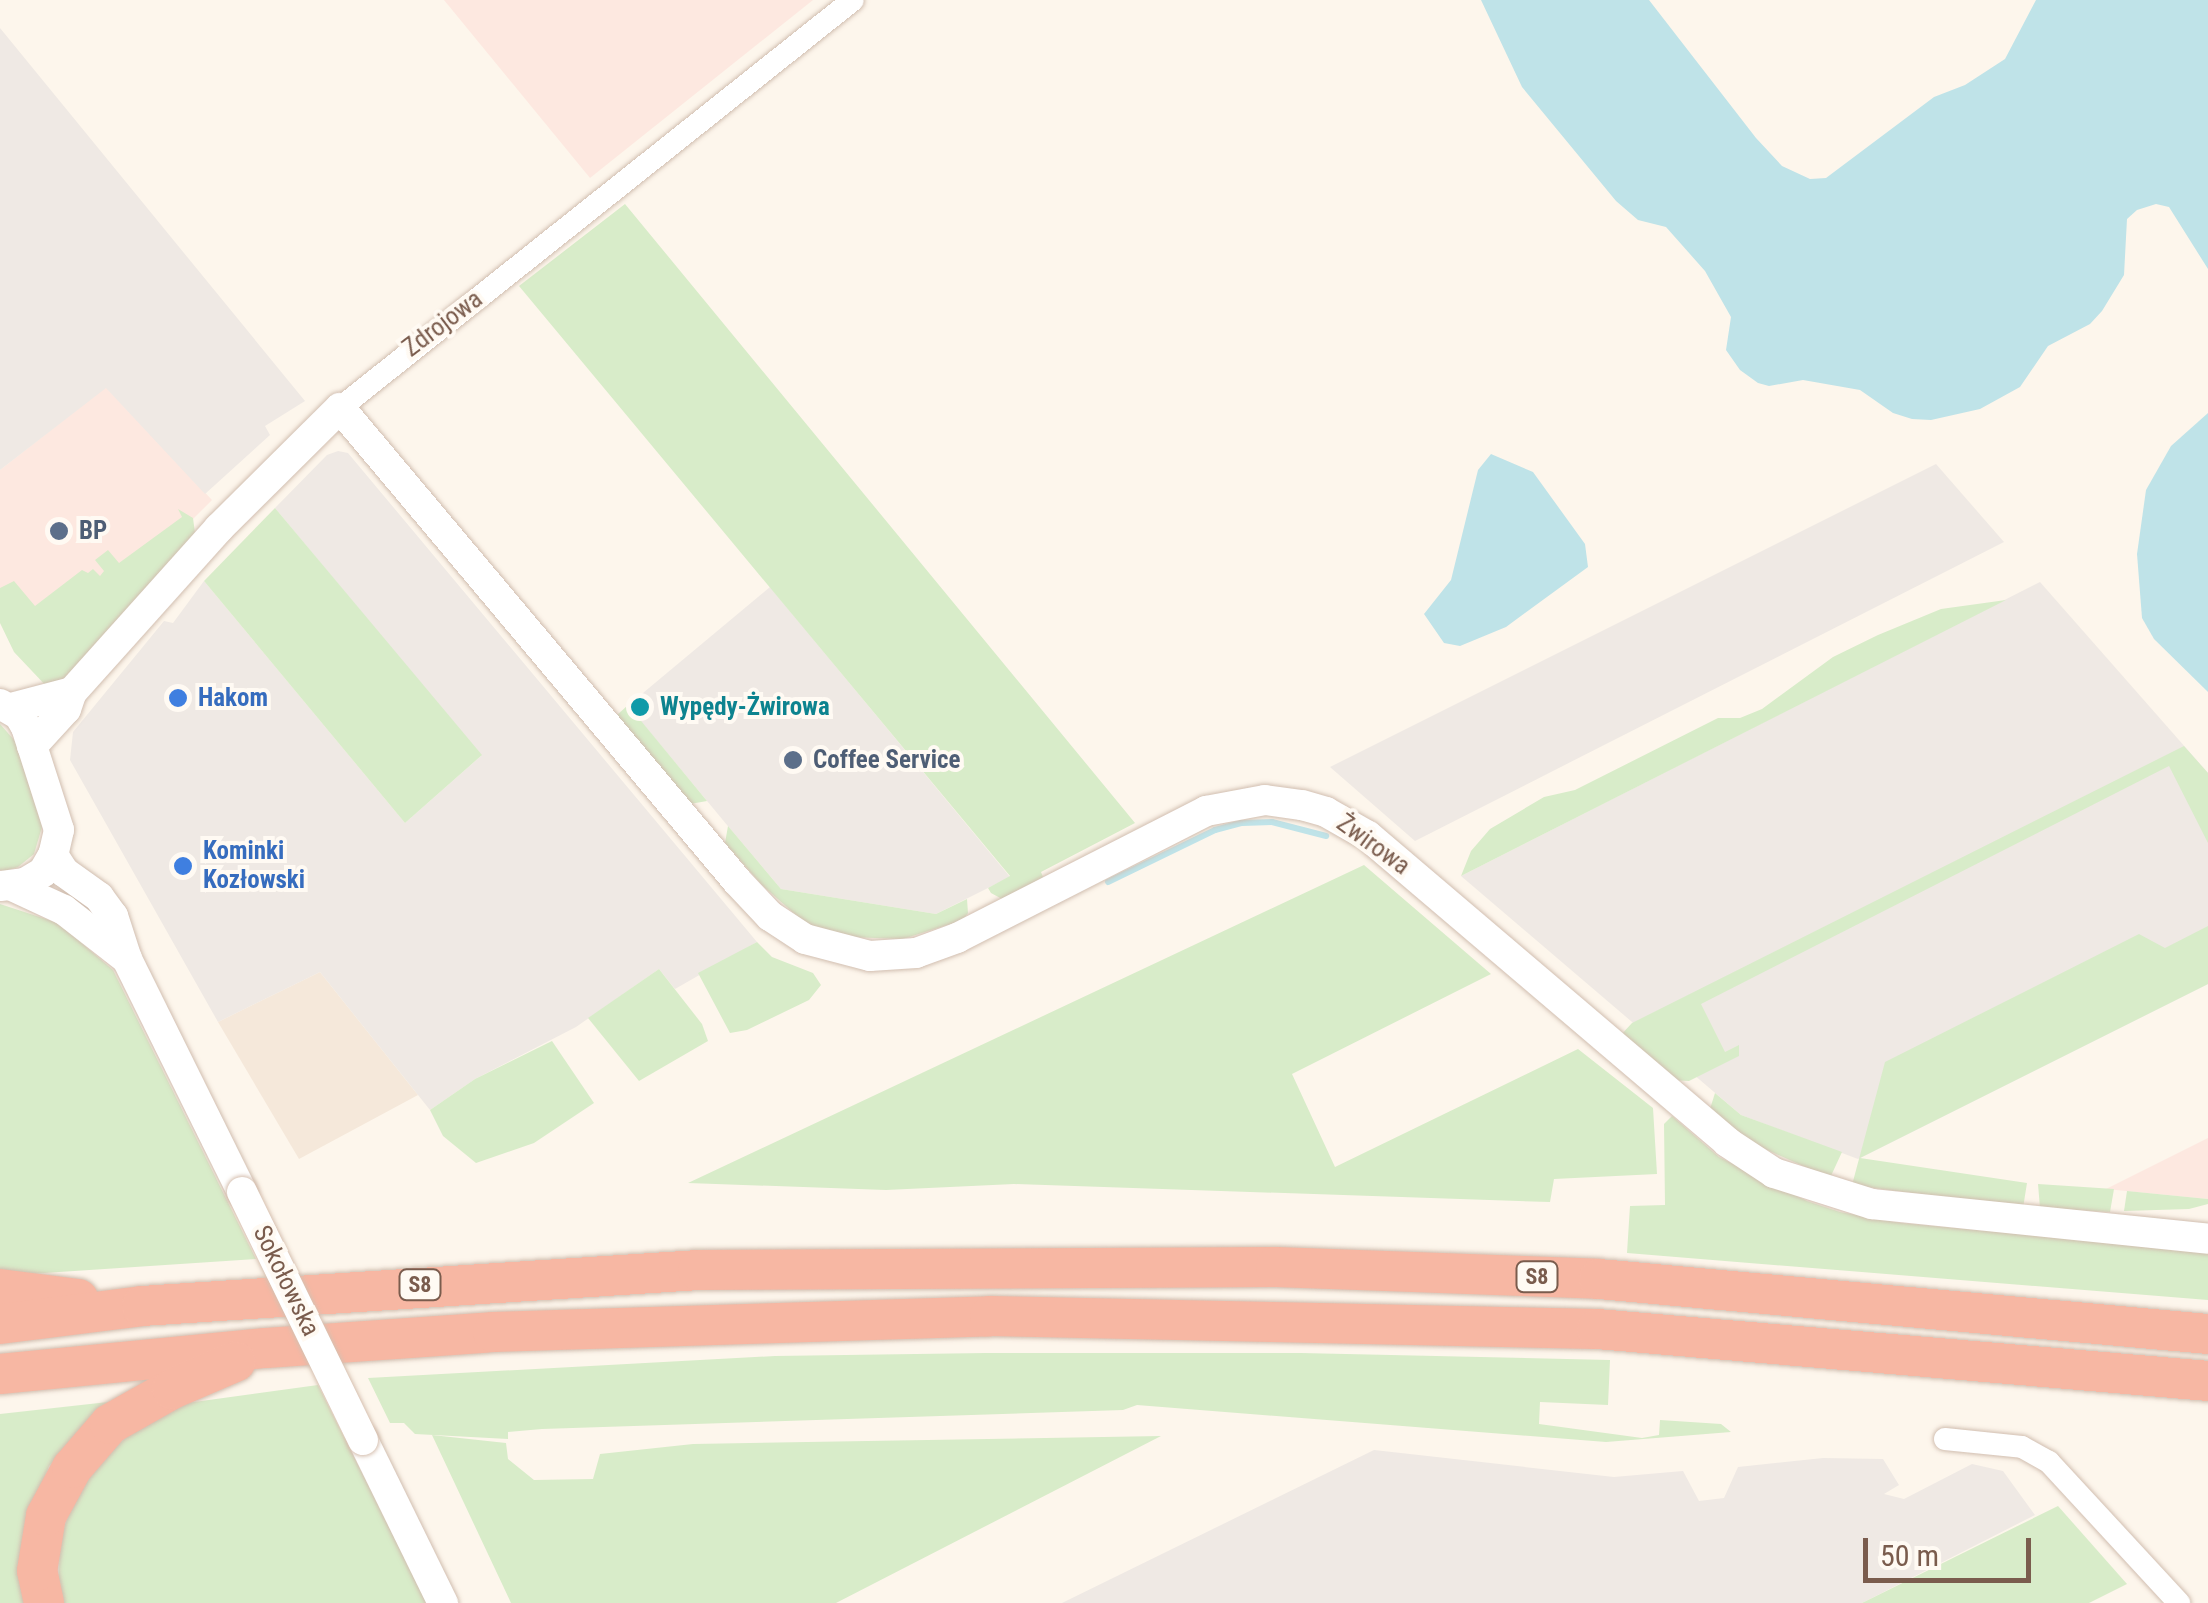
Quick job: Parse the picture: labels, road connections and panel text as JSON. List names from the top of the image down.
{
  "streets": {
    "highway": ["S8"],
    "street": ["Zdrojowa", "Żwirowa", "Sokołowska"]
  },
  "crossings": [
    ["Zdrojowa", "Żwirowa"]
  ],
  "places": [
    "BP",
    "Hakom",
    "Wypędy-Żwirowa",
    "Coffee Service",
    "Kominki Kozłowski"
  ],
  "scale_bar": "50 m"
}
